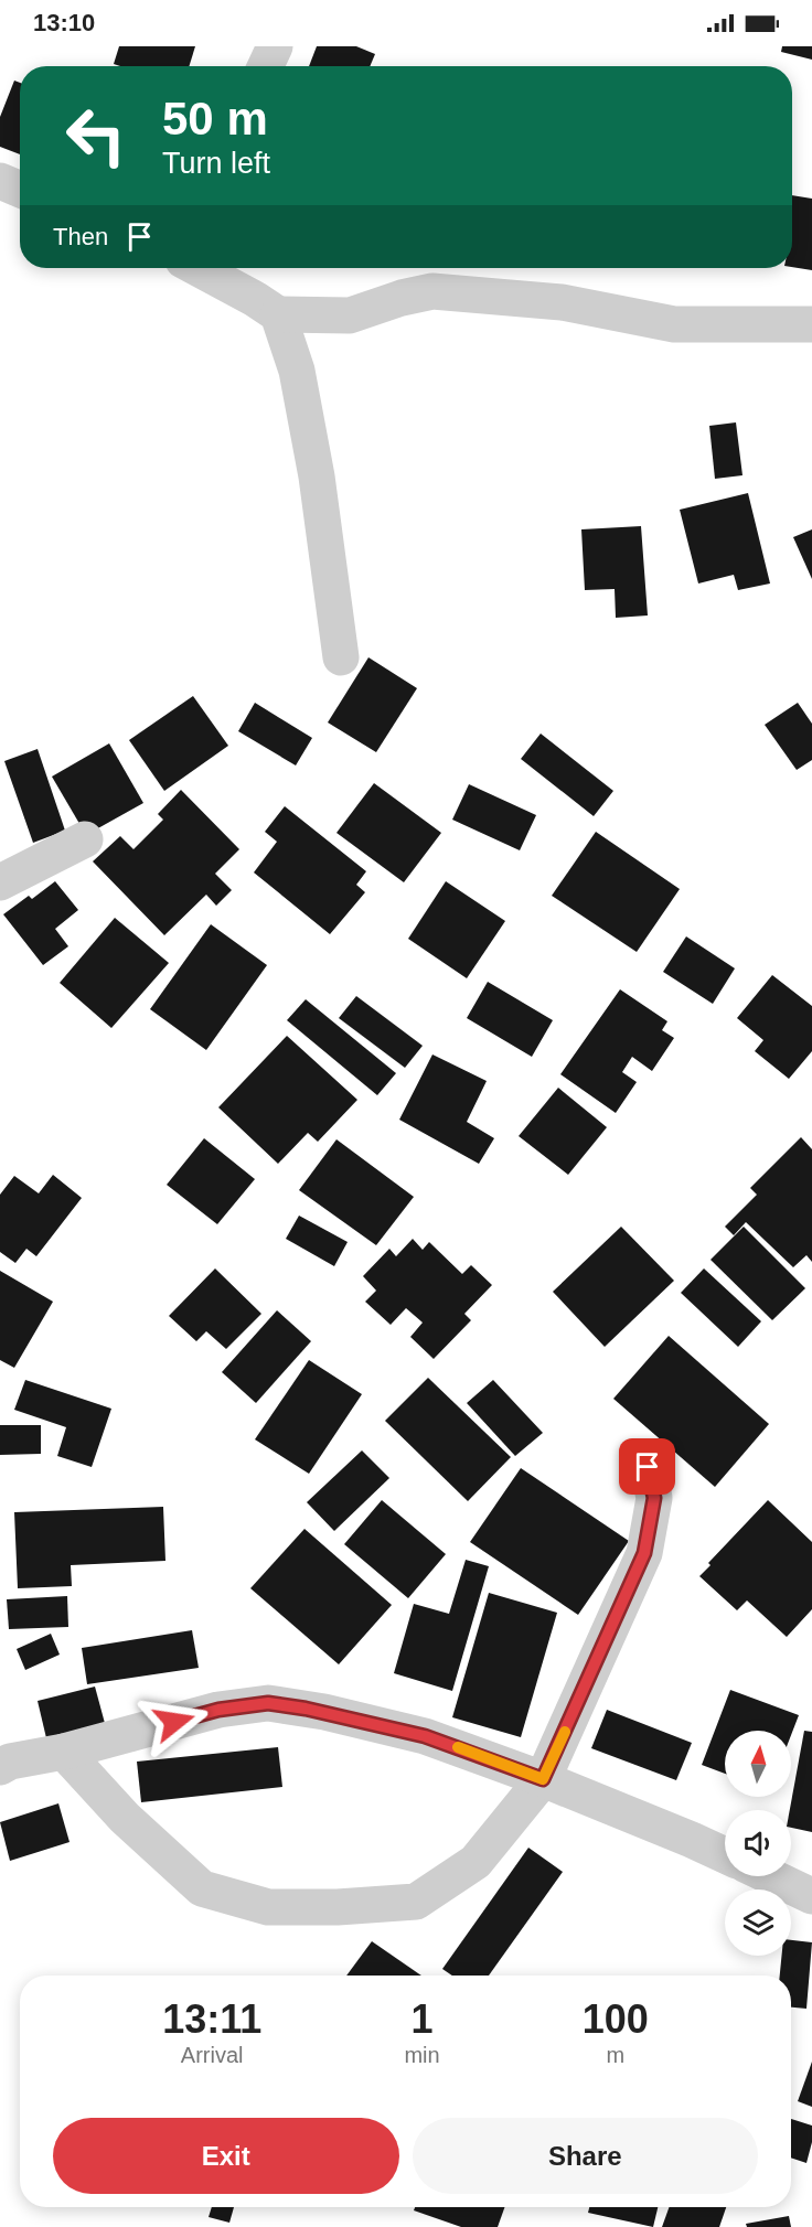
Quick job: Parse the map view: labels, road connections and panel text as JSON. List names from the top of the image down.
{
  "north": "top",
  "page": {
    "status": "13:10",
    "turn": ["50 m", "Turn left"],
    "then": "Then",
    "eta": [
      "13:11",
      "Arrival",
      "1",
      "min",
      "100",
      "m"
    ],
    "buttons": ["Exit", "Share"]
  }
}
